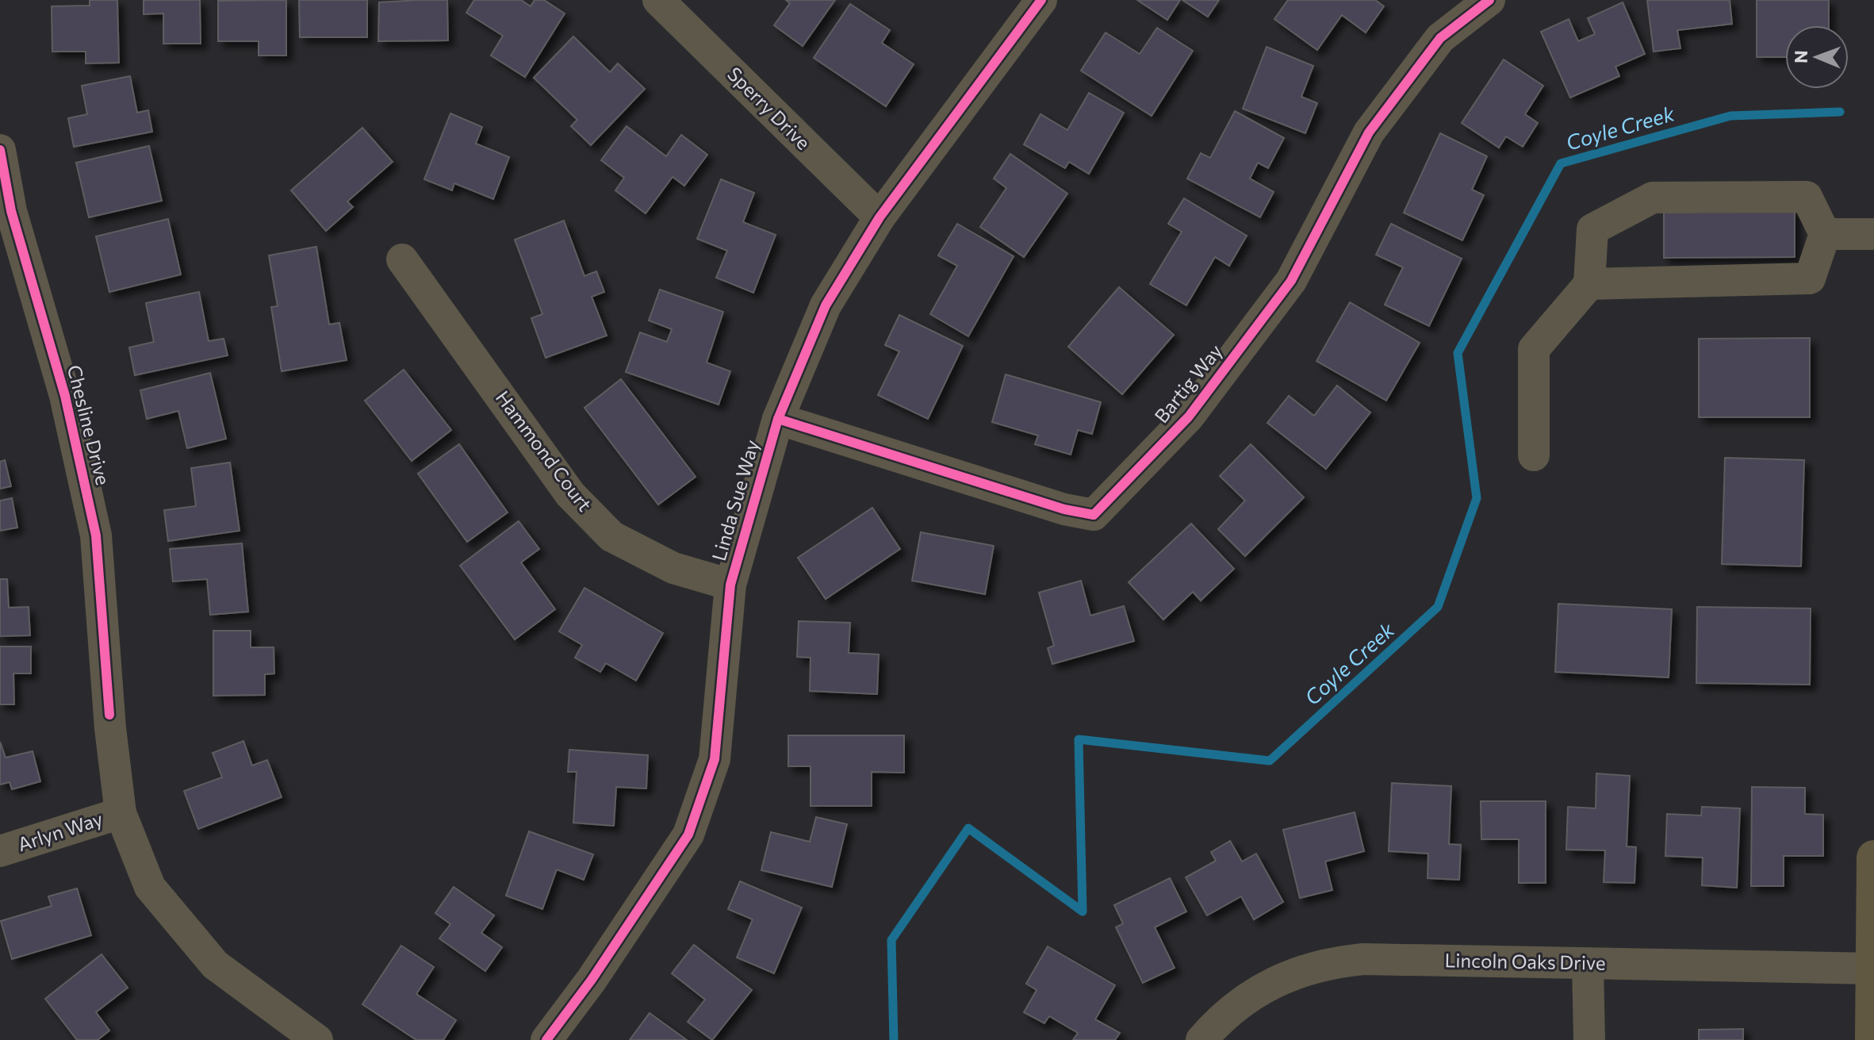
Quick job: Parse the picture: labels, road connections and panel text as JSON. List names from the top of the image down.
{
  "streets": {
    "street": [
      "Sperry Drive",
      "Bartig Way",
      "Chesline Drive",
      "Hammond Court",
      "Linda Sue Way",
      "Arlyn Way",
      "Lincoln Oaks Drive"
    ]
  },
  "crossings": [
    ["Sperry Drive", "Linda Sue Way"],
    ["Bartig Way", "Linda Sue Way"],
    ["Chesline Drive", "Arlyn Way"],
    ["Hammond Court", "Linda Sue Way"]
  ],
  "water": ["Coyle Creek"],
  "north": "left"
}
